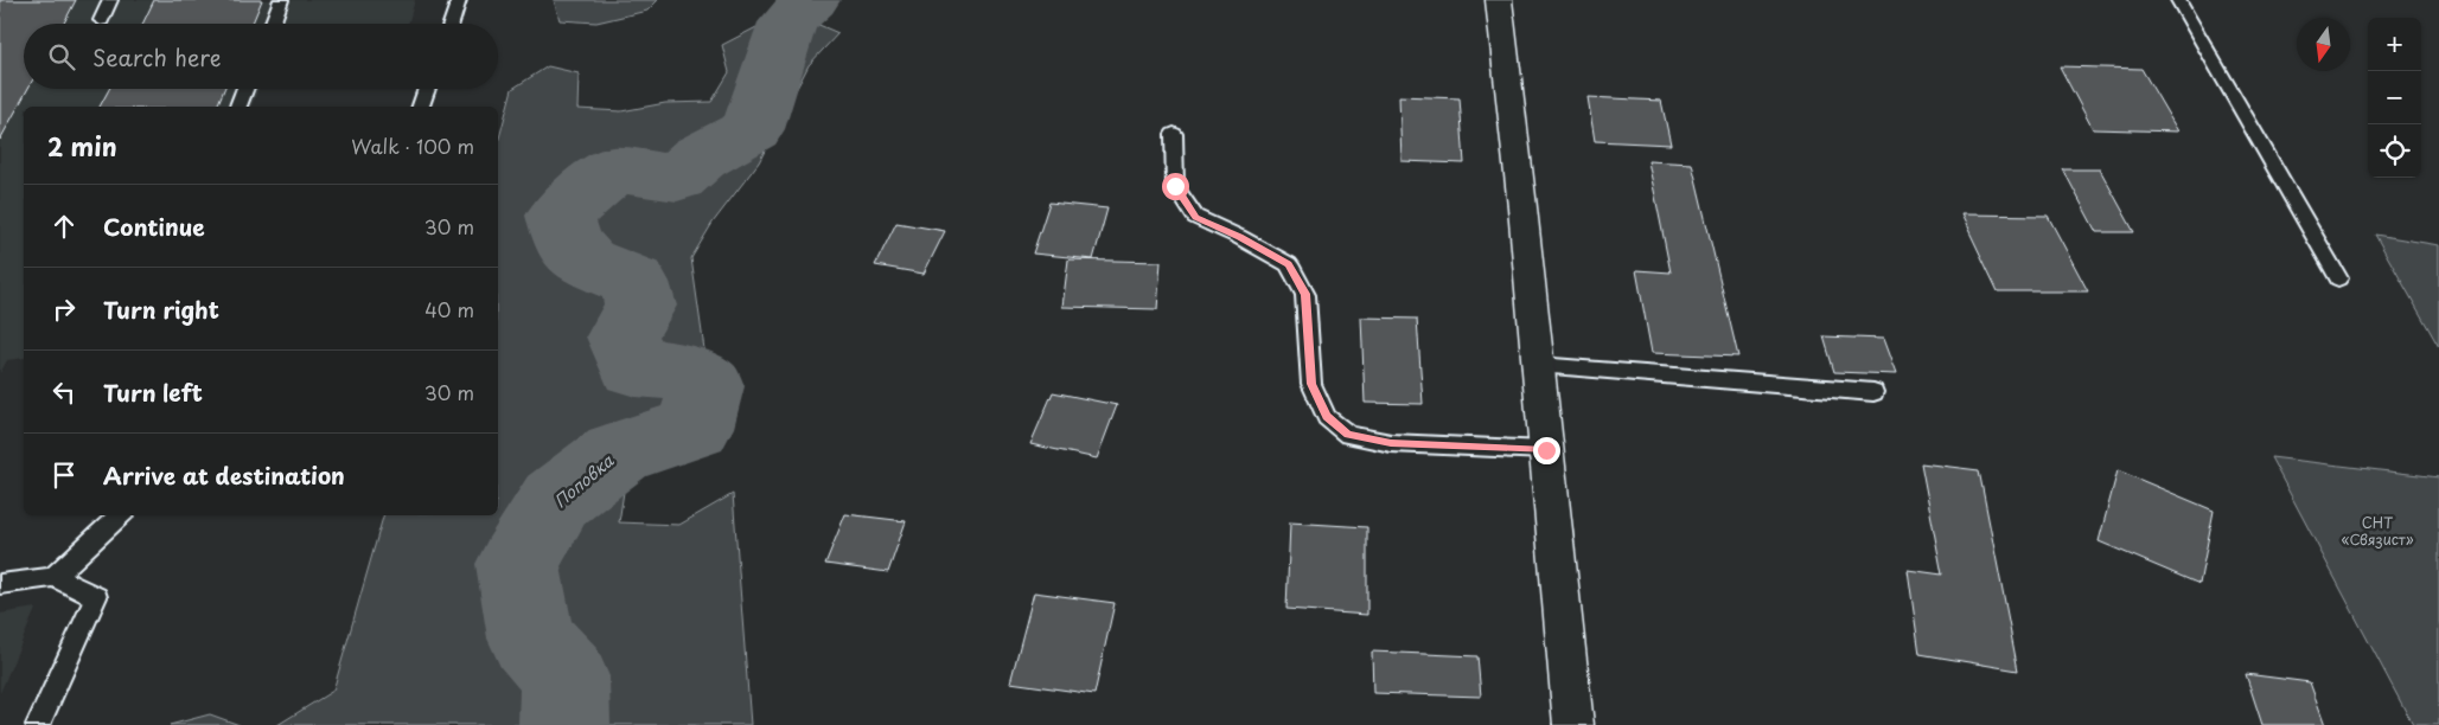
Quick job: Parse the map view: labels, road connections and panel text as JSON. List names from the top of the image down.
{
  "water": ["Поповка"],
  "parks": ["СНТ «Связист»"],
  "north": "bottom",
  "page": {
    "map_buttons": ["+", "−"],
    "search": "Search here",
    "heading": ["2 min", "Walk · 100 m"],
    "list": [
      ["Continue", "30 m"],
      ["Turn right", "40 m"],
      ["Turn left", "30 m"],
      "Arrive at destination"
    ]
  }
}
